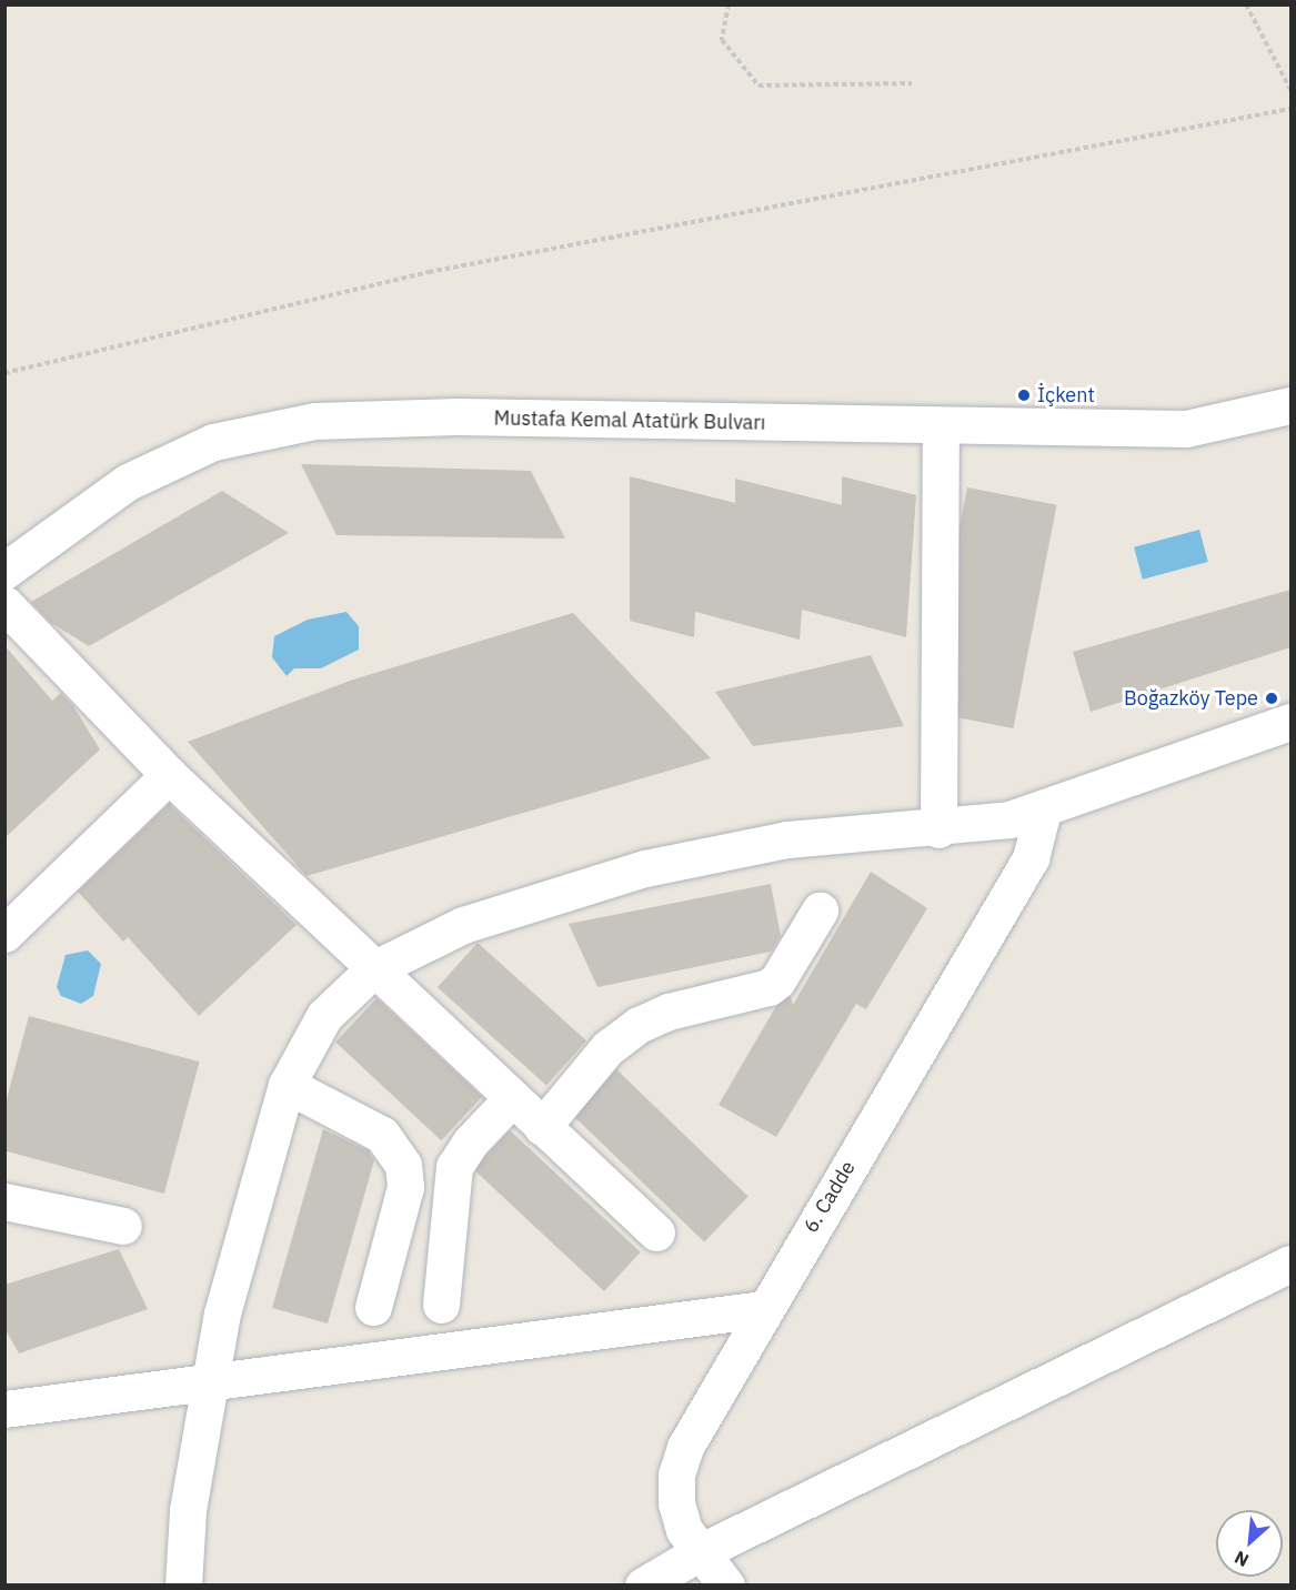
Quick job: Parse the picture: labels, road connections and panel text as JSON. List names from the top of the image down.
{
  "streets": {
    "street": ["Mustafa Kemal Atatürk Bulvarı", "6. Cadde"]
  },
  "places": ["İçkent", "Boğazköy Tepe"],
  "north": "bottom left"
}
